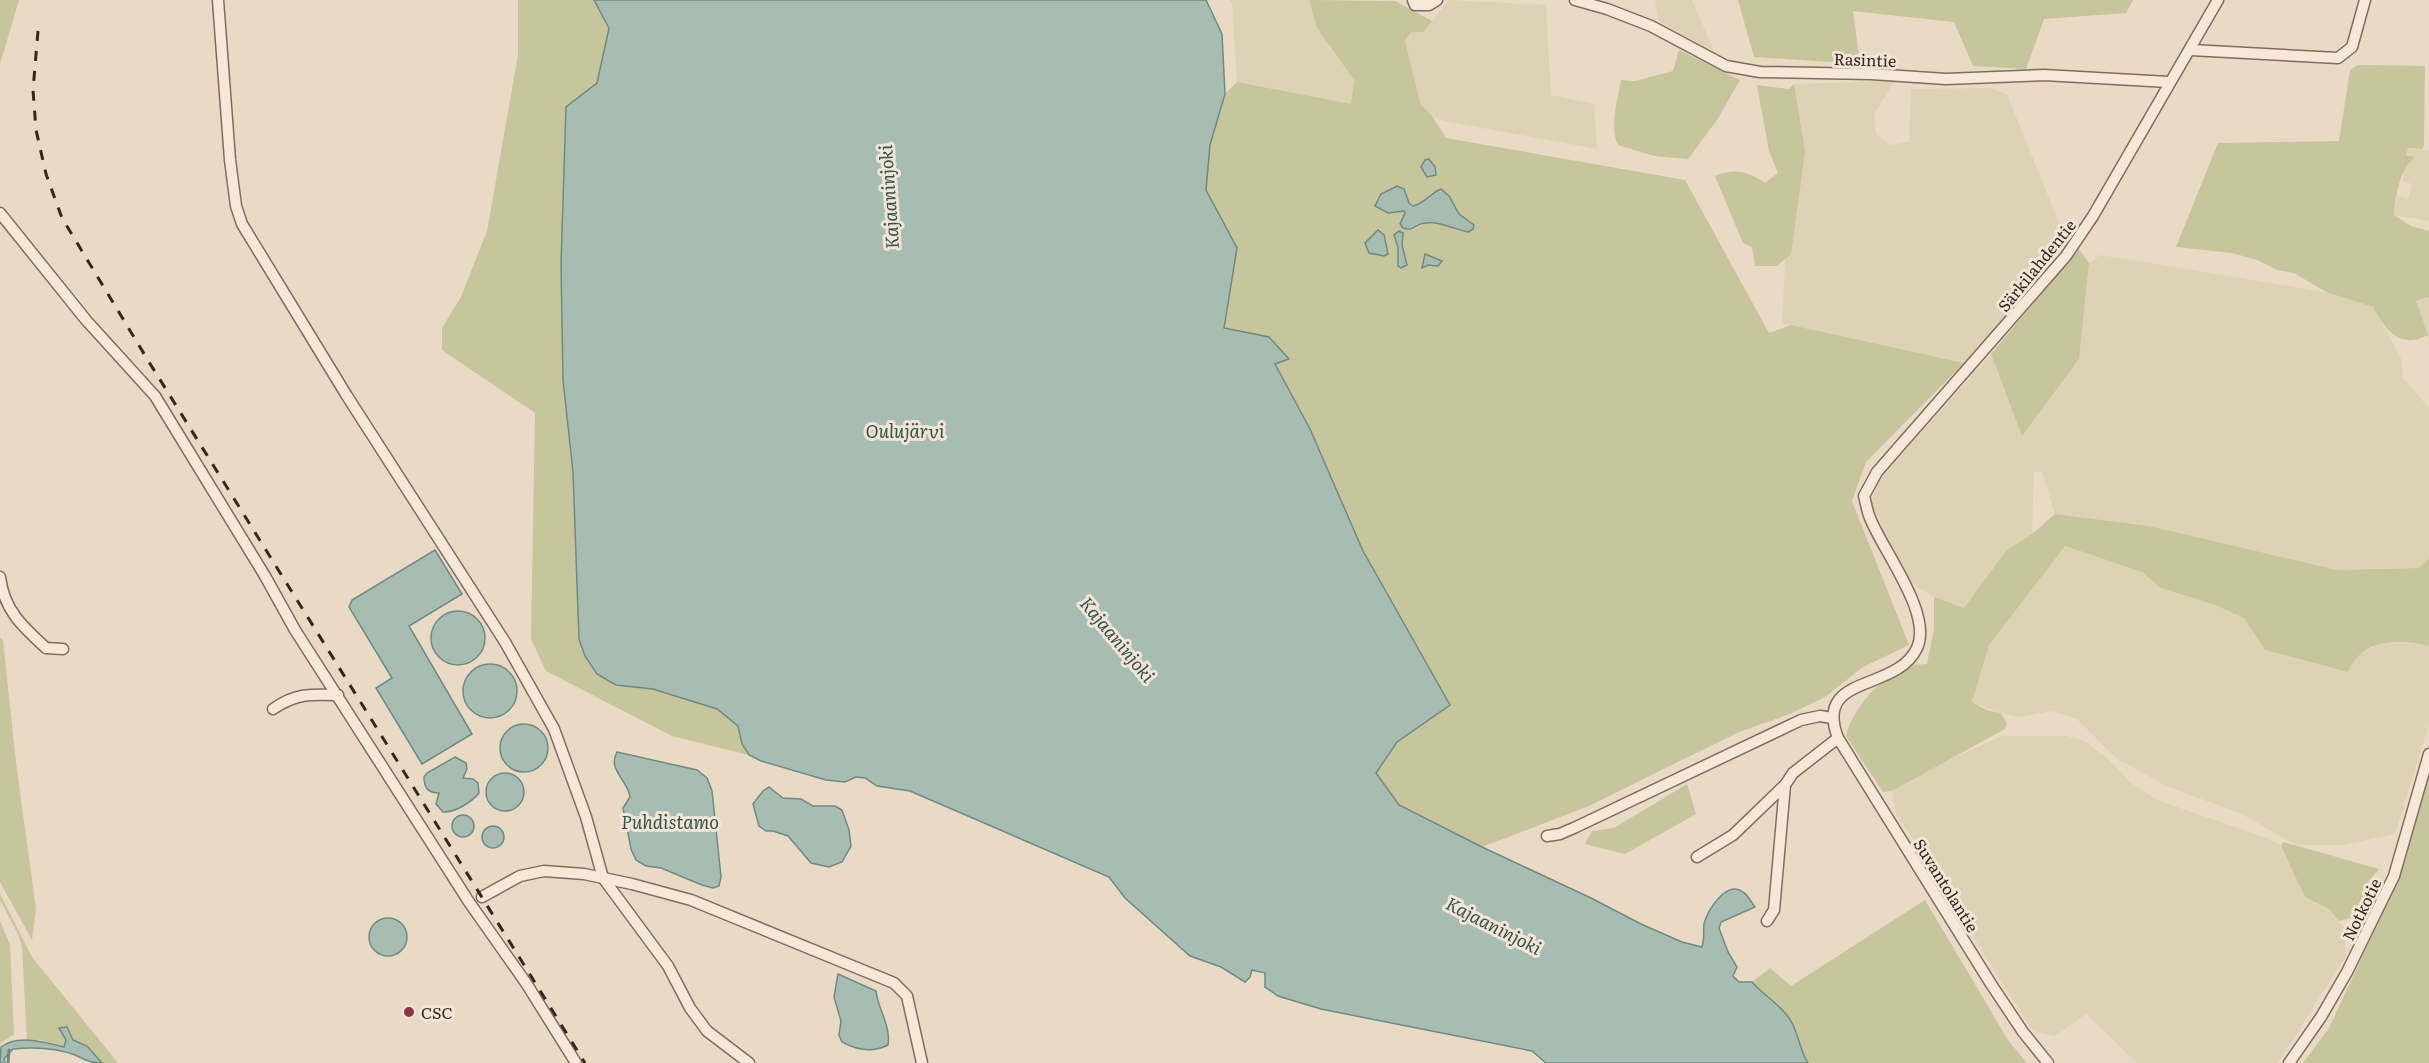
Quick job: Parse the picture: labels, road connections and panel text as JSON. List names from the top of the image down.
{
  "streets": {
    "street": [
      "Rasintie",
      "Särkilahdentie",
      "Suvantolantie",
      "Notkotie"
    ]
  },
  "crossings": [
    ["Rasintie", "Särkilahdentie"],
    ["Särkilahdentie", "Suvantolantie"]
  ],
  "water": ["Kajaaninjoki", "Oulujärvi", "Puhdistamo"],
  "places": ["CSC"]
}
